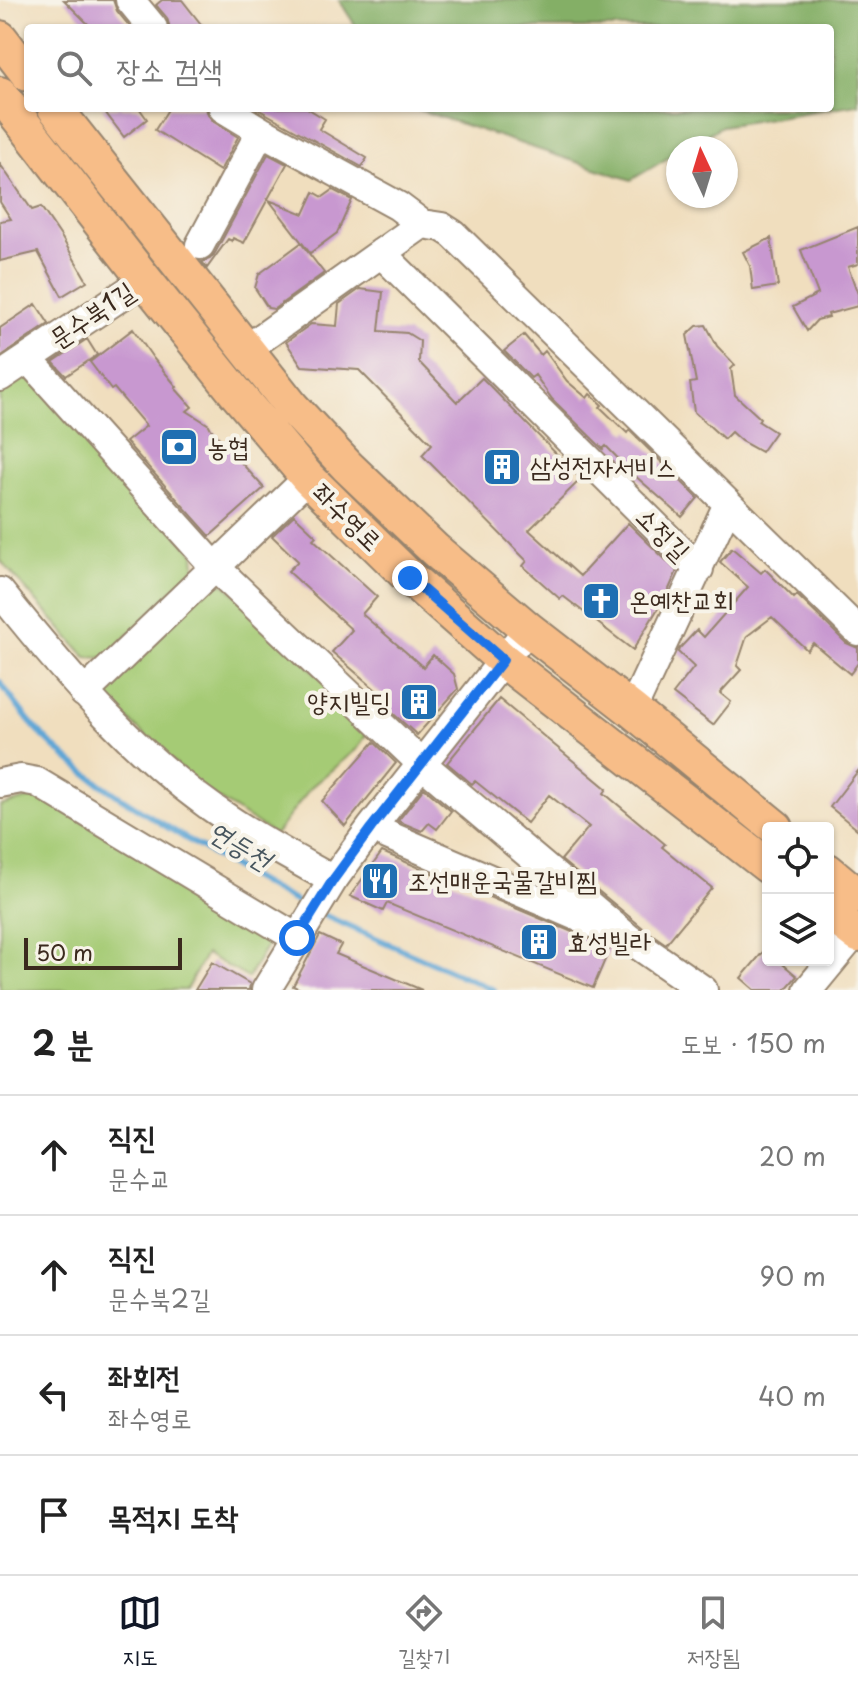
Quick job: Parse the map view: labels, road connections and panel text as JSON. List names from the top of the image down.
{
  "streets": {
    "main road": ["좌수영로"],
    "street": ["문수북1길", "소정길"]
  },
  "crossings": [
    ["문수북1길", "좌수영로"],
    ["좌수영로", "소정길"]
  ],
  "water": ["연등천"],
  "places": {
    "bank": ["농협"],
    "building": ["삼성전자서비스", "양지빌딩", "효성빌라"],
    "church": ["온예찬교회"],
    "restaurant": ["조선매운국물갈비찜"]
  },
  "scale_bar": "50 m",
  "north": "top",
  "page": {
    "search": "장소 검색",
    "scale": "50 m",
    "heading": ["2 분", "도보 · 150 m"],
    "list": [
      ["직진", "문수교", "20 m"],
      ["직진", "문수북2길", "90 m"],
      ["좌회전", "좌수영로", "40 m"],
      "목적지 도착"
    ],
    "nav": ["지도", "길찾기", "저장됨"]
  }
}
